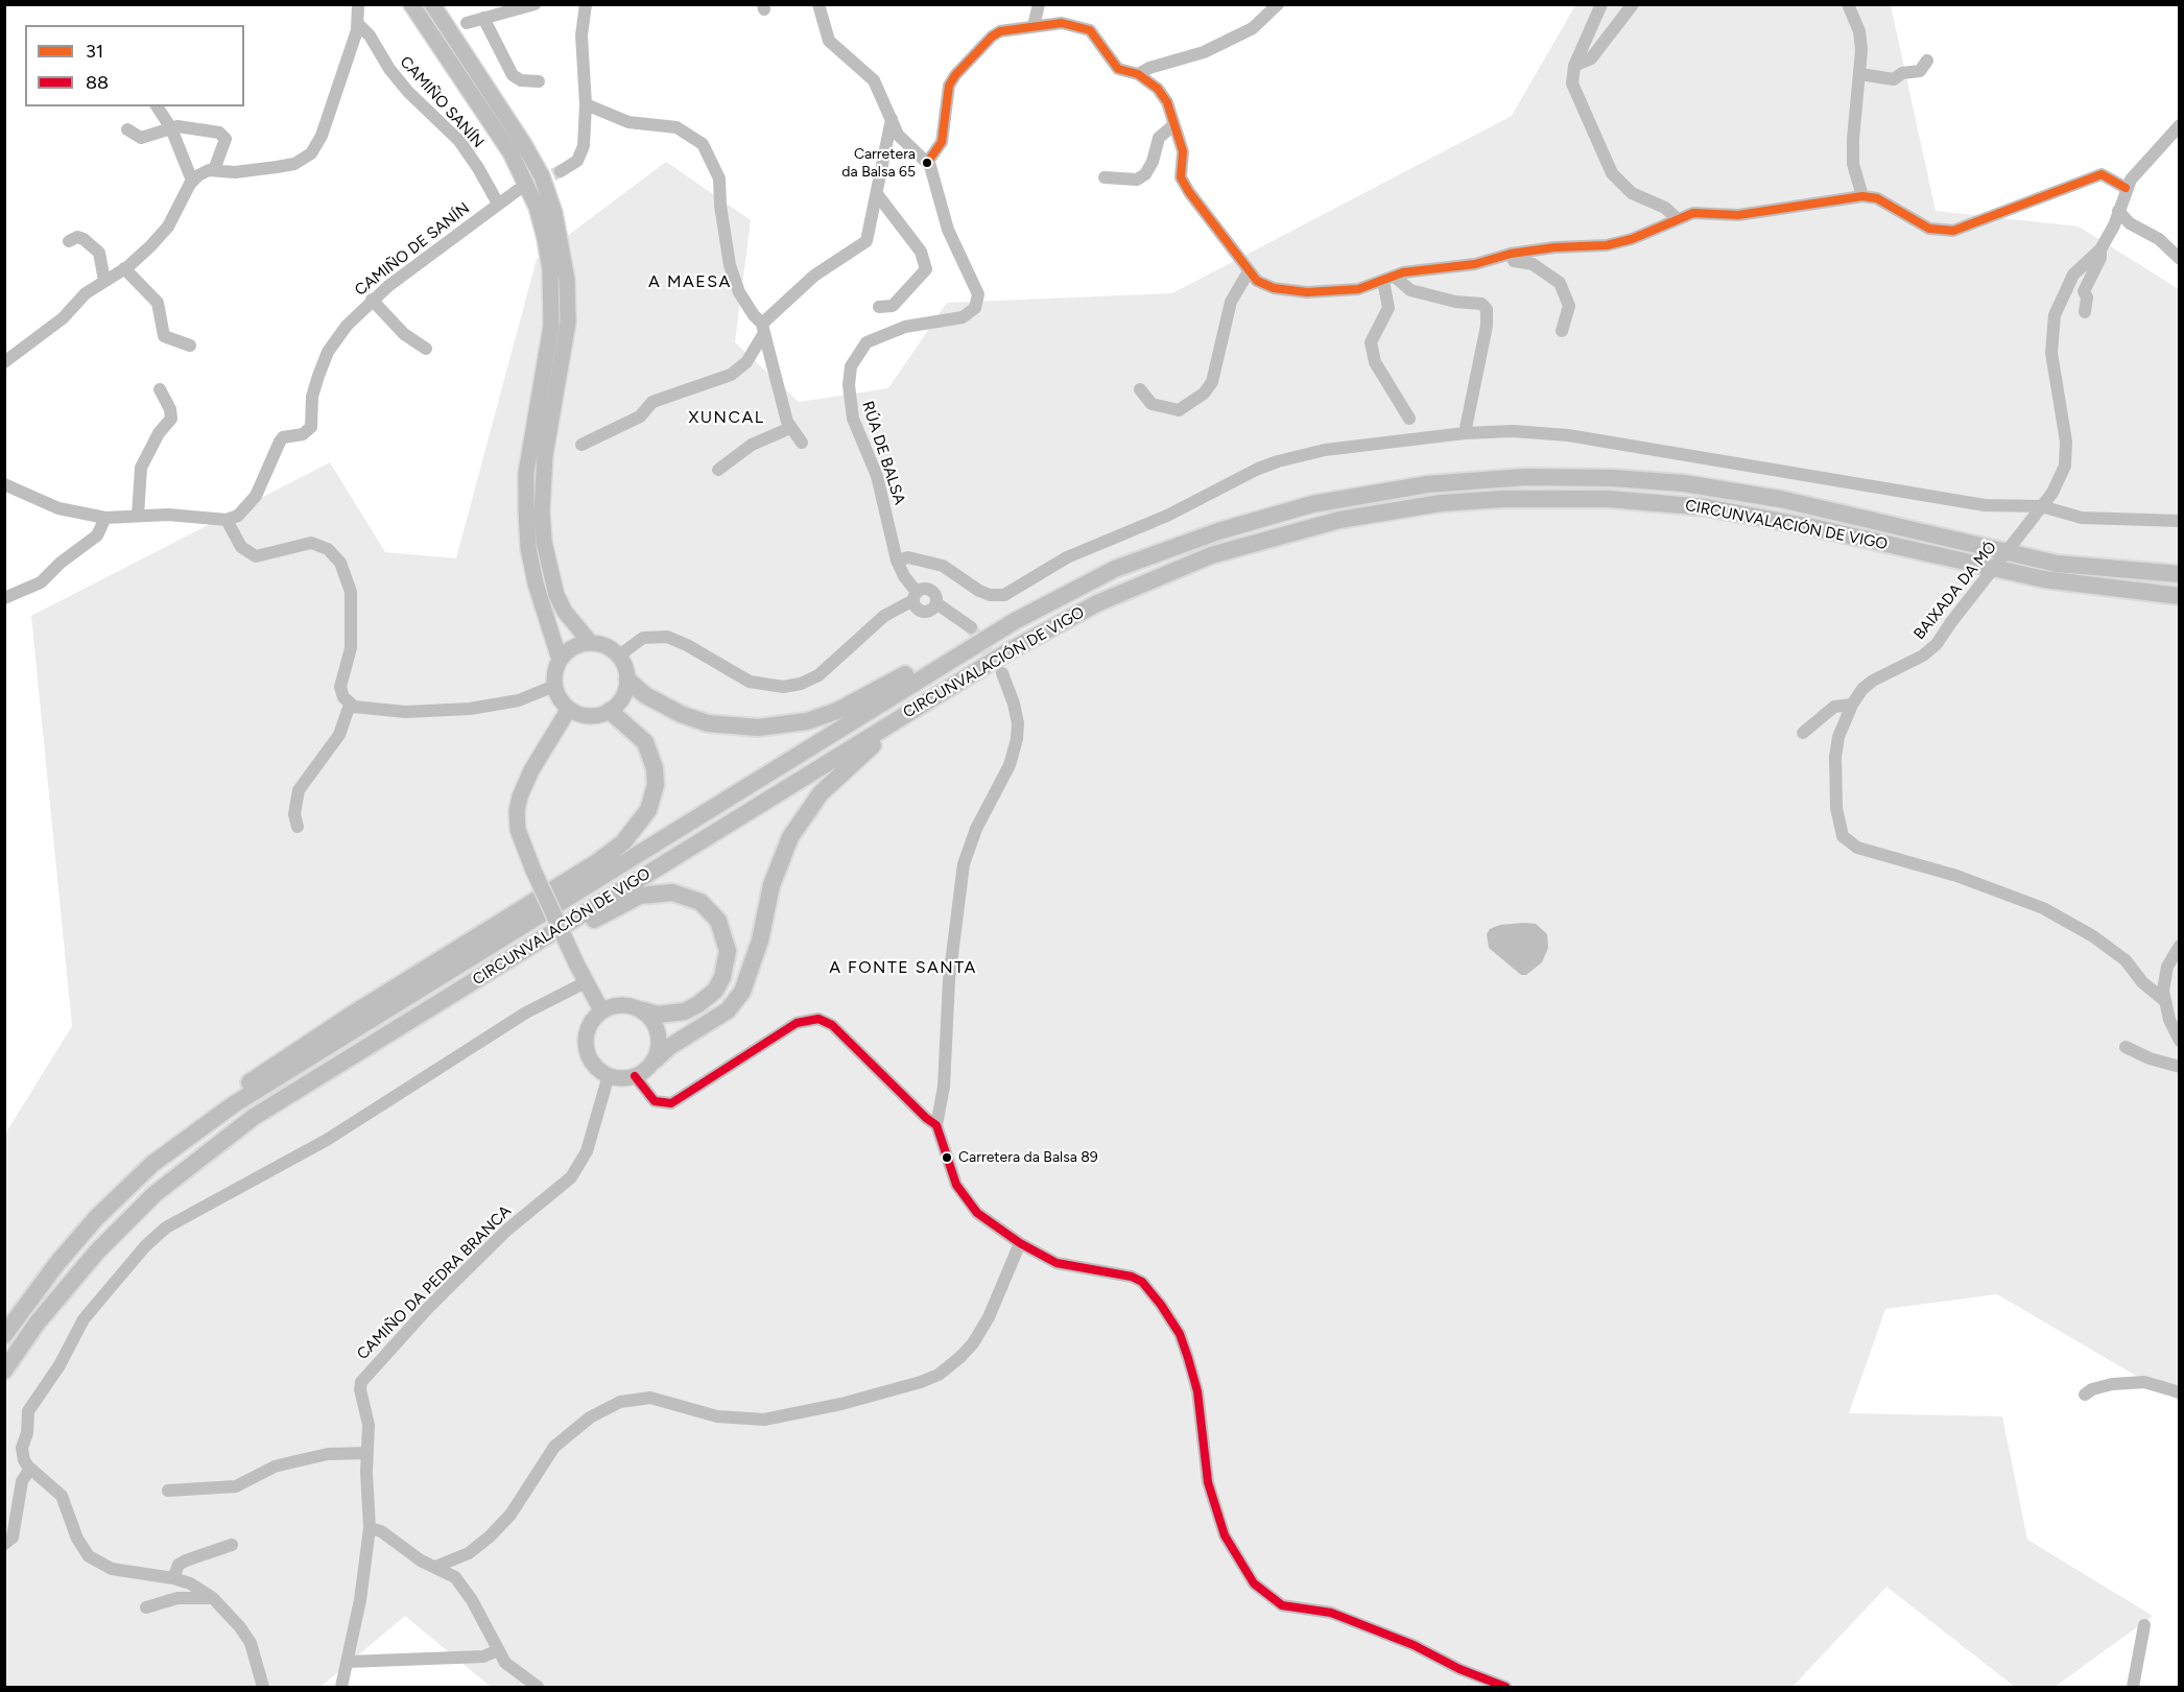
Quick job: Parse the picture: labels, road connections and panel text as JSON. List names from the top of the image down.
{
  "streets": {
    "highway": ["CIRCUNVALACIÓN DE VIGO"],
    "street": [
      "CAMIÑO SANÍN",
      "CAMIÑO DE SANÍN",
      "RÚA DE BALSA",
      "BAIXADA DA MÓ",
      "CAMIÑO DA PEDRA BRANCA"
    ]
  },
  "crossings": [
    ["CAMIÑO SANÍN", "CAMIÑO DE SANÍN"]
  ],
  "districts": ["A MAESA", "XUNCAL", "A FONTE SANTA"],
  "places": ["Carretera da Balsa 65", "Carretera da Balsa 89"],
  "lines": ["transit line 31", "transit line 88"],
  "legend": ["31", "88"]
}
